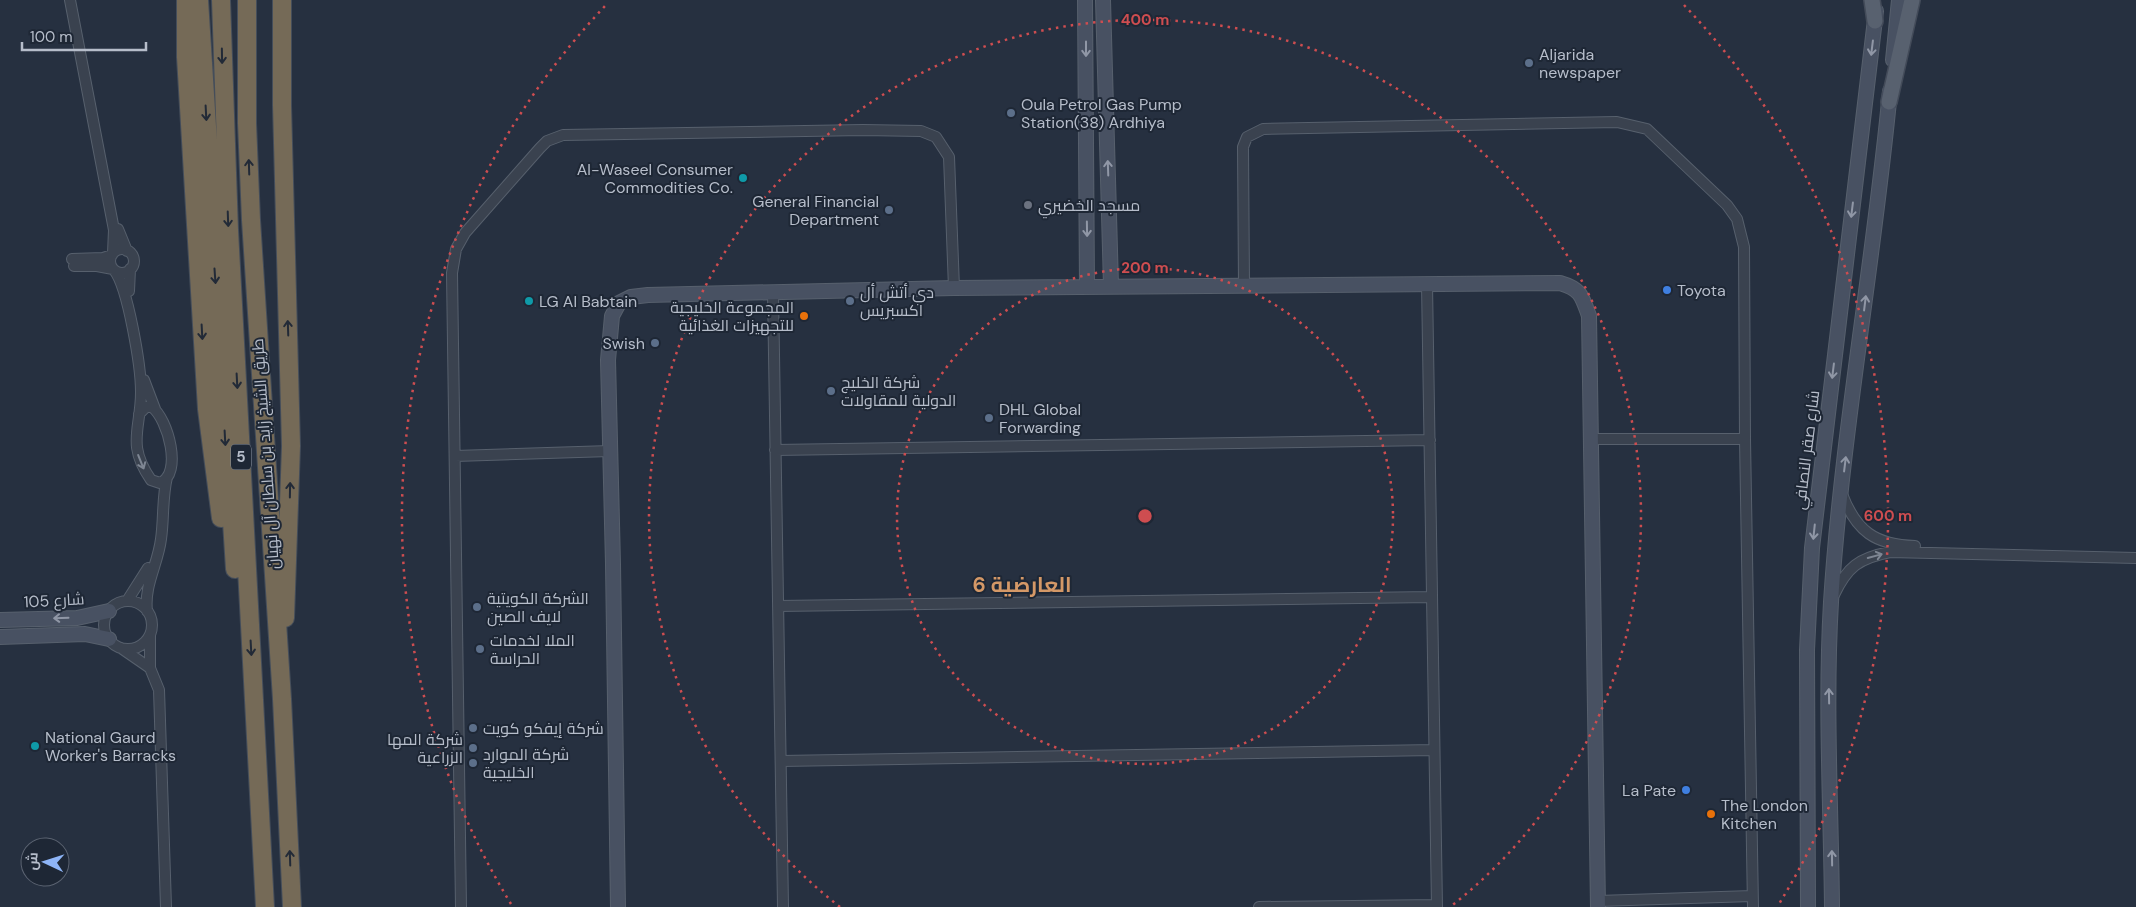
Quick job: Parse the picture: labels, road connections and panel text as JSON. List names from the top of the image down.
{
  "streets": {
    "highway": ["طريق الشيخ زايد بن سلطان آل نهيان", "5"],
    "street": ["شارع صقر النصافي", "شارع 105"]
  },
  "districts": ["العارضية 6"],
  "places": [
    "Aljarida newspaper",
    "Oula Petrol Gas Pump Station(38) Ardhiya",
    "Al-Waseel Consumer Commodities Co.",
    "مسجد الخضيري",
    "General Financial Department",
    "Toyota",
    "LG Al Babtain",
    "دي أتش أل اكسبريس",
    "المجموعة الخليجية للتجهيزات الغذائية",
    "Swish",
    "شركة الخليج الدولية للمقاولات",
    "DHL Global Forwarding",
    "الشركة الكويتية لايف الصين",
    "الملا لخدمات الحراسة",
    "شركة إيفكو كويت",
    "National Gaurd Worker's Barracks",
    "شركة المها الزراعية",
    "شركة الموارد الخليجية",
    "La Pate",
    "The London Kitchen"
  ],
  "scale_bar": "100 m",
  "north": "left",
  "rings": ["400 m", "200 m", "600 m"]
}
